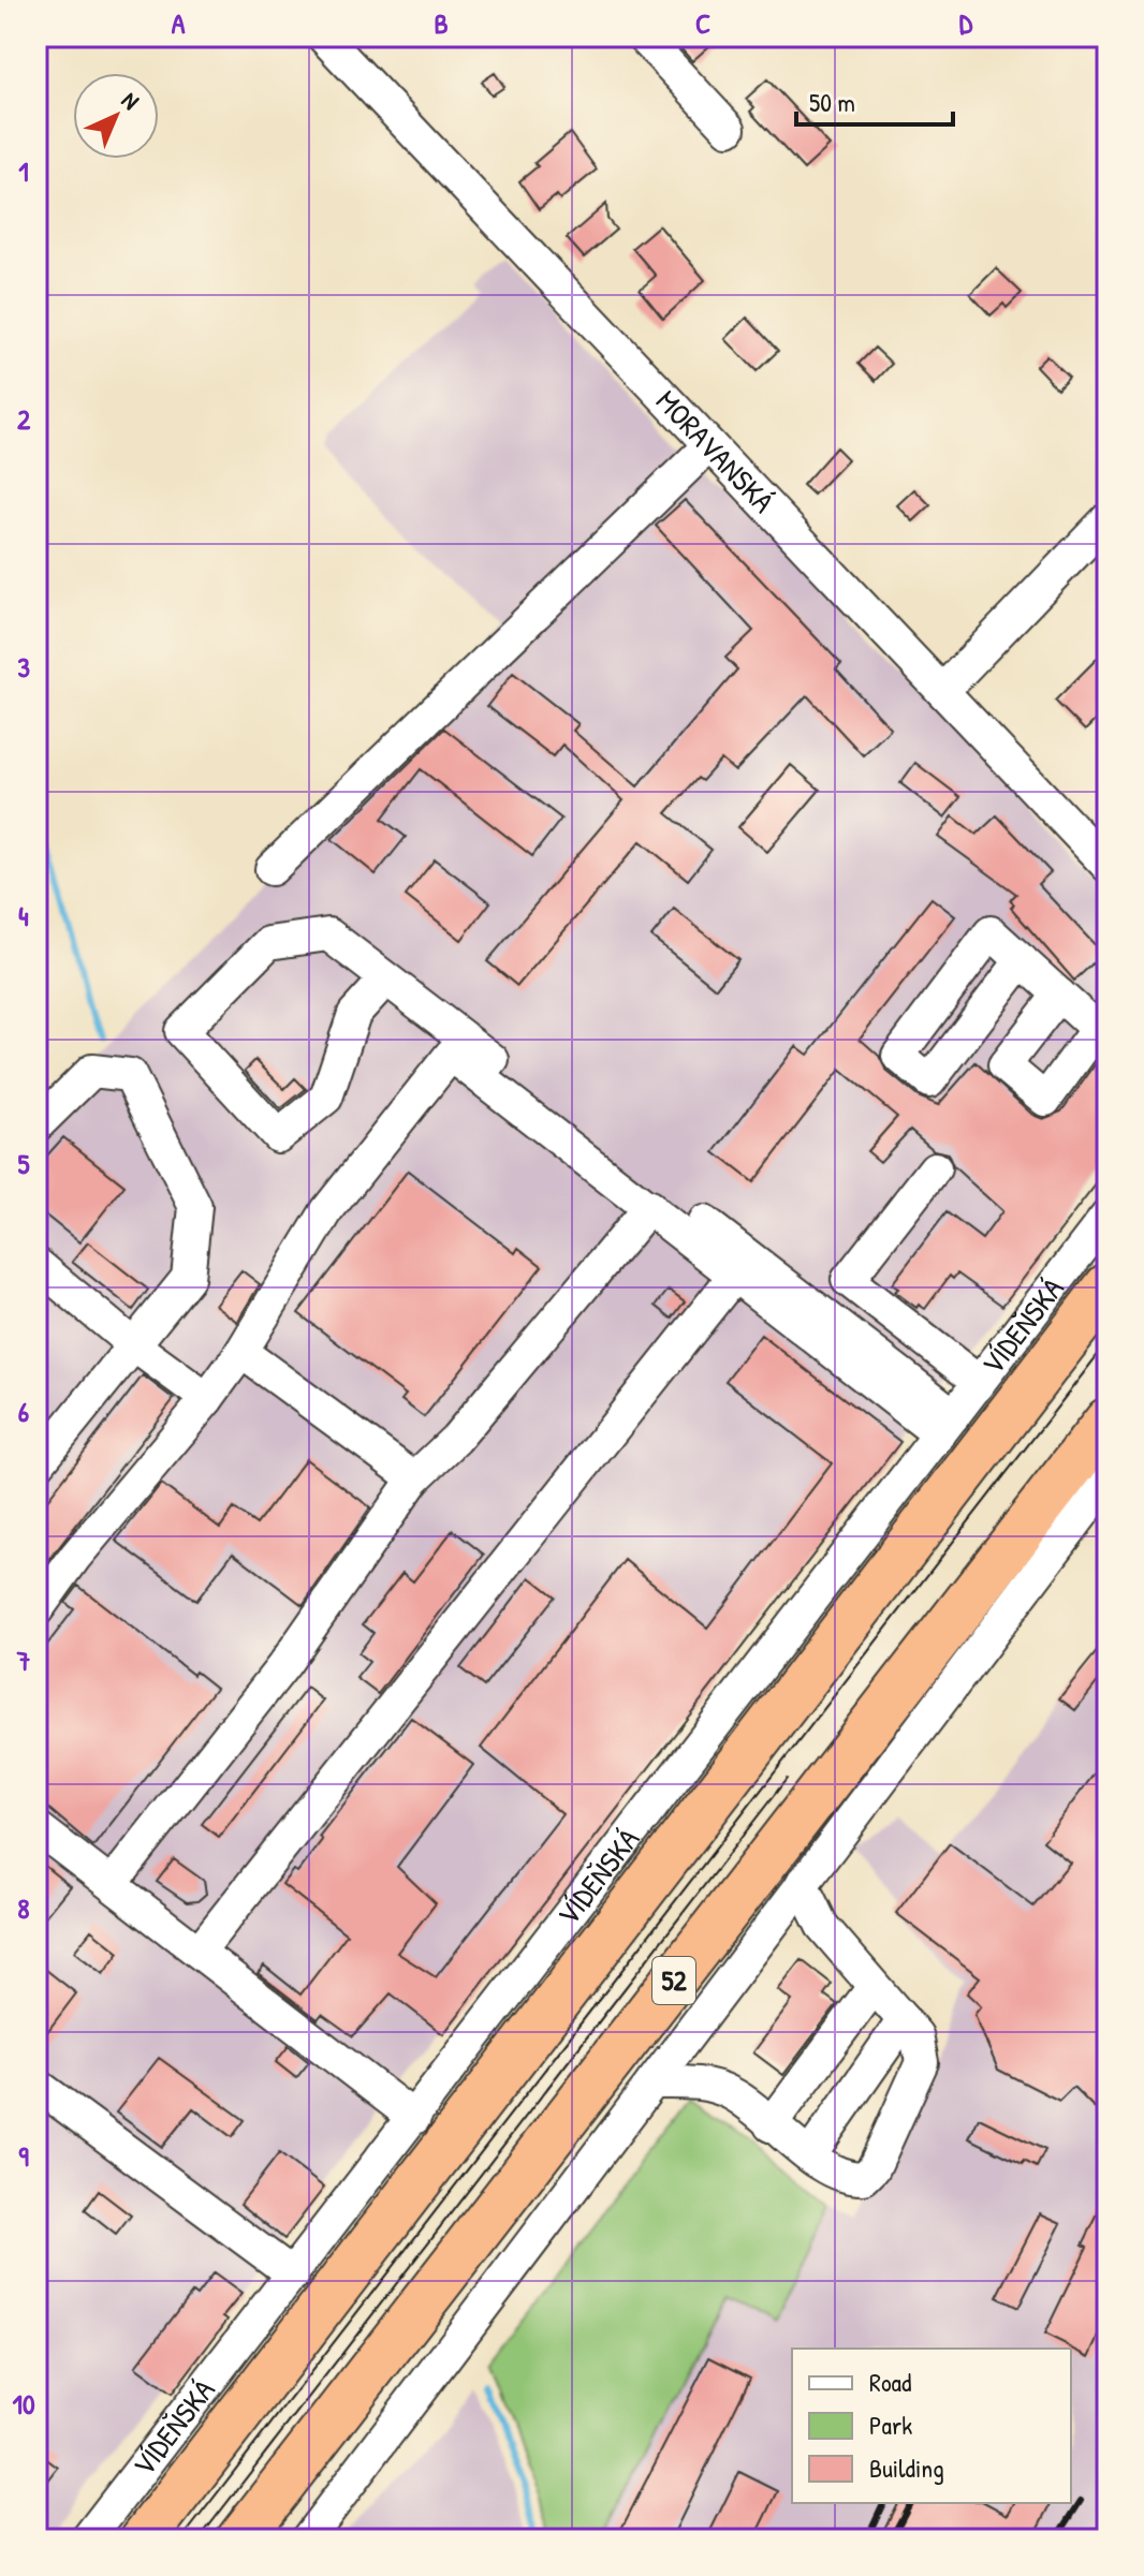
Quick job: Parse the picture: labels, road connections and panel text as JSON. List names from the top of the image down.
{
  "streets": {
    "highway": ["VÍDEŇSKÁ", "52"],
    "street": ["MORAVANSKÁ"]
  },
  "legend": ["Road", "Park", "Building"],
  "scale_bar": "50 m",
  "north": "top right",
  "grid": {
    "columns": [
      "A",
      "B",
      "C",
      "D"
    ],
    "rows": [
      "1",
      "2",
      "3",
      "4",
      "5",
      "6",
      "7",
      "8",
      "9",
      "10"
    ]
  }
}
